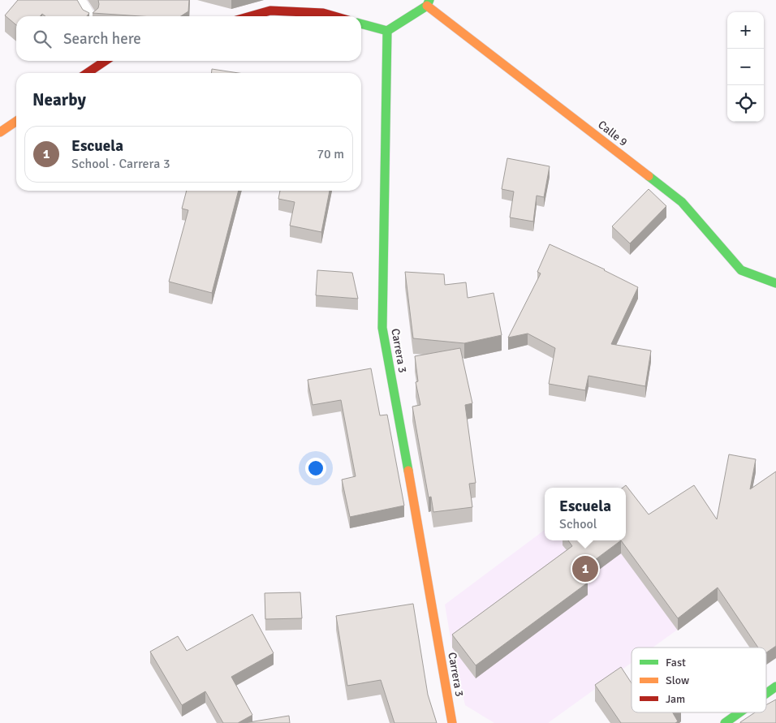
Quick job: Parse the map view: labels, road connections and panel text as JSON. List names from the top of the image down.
{
  "streets": {
    "street": ["Calle 9", "Carrera 3"]
  },
  "legend": ["Fast", "Slow", "Jam"],
  "page": {
    "map_buttons": ["+", "−"],
    "search": "Search here",
    "heading": "Nearby",
    "list": [
      {
        "mark": "1",
        "name": "Escuela",
        "note": "School · Carrera 3",
        "value": "70 m"
      }
    ],
    "popup": ["Escuela", "School"],
    "pins": "1"
  }
}
